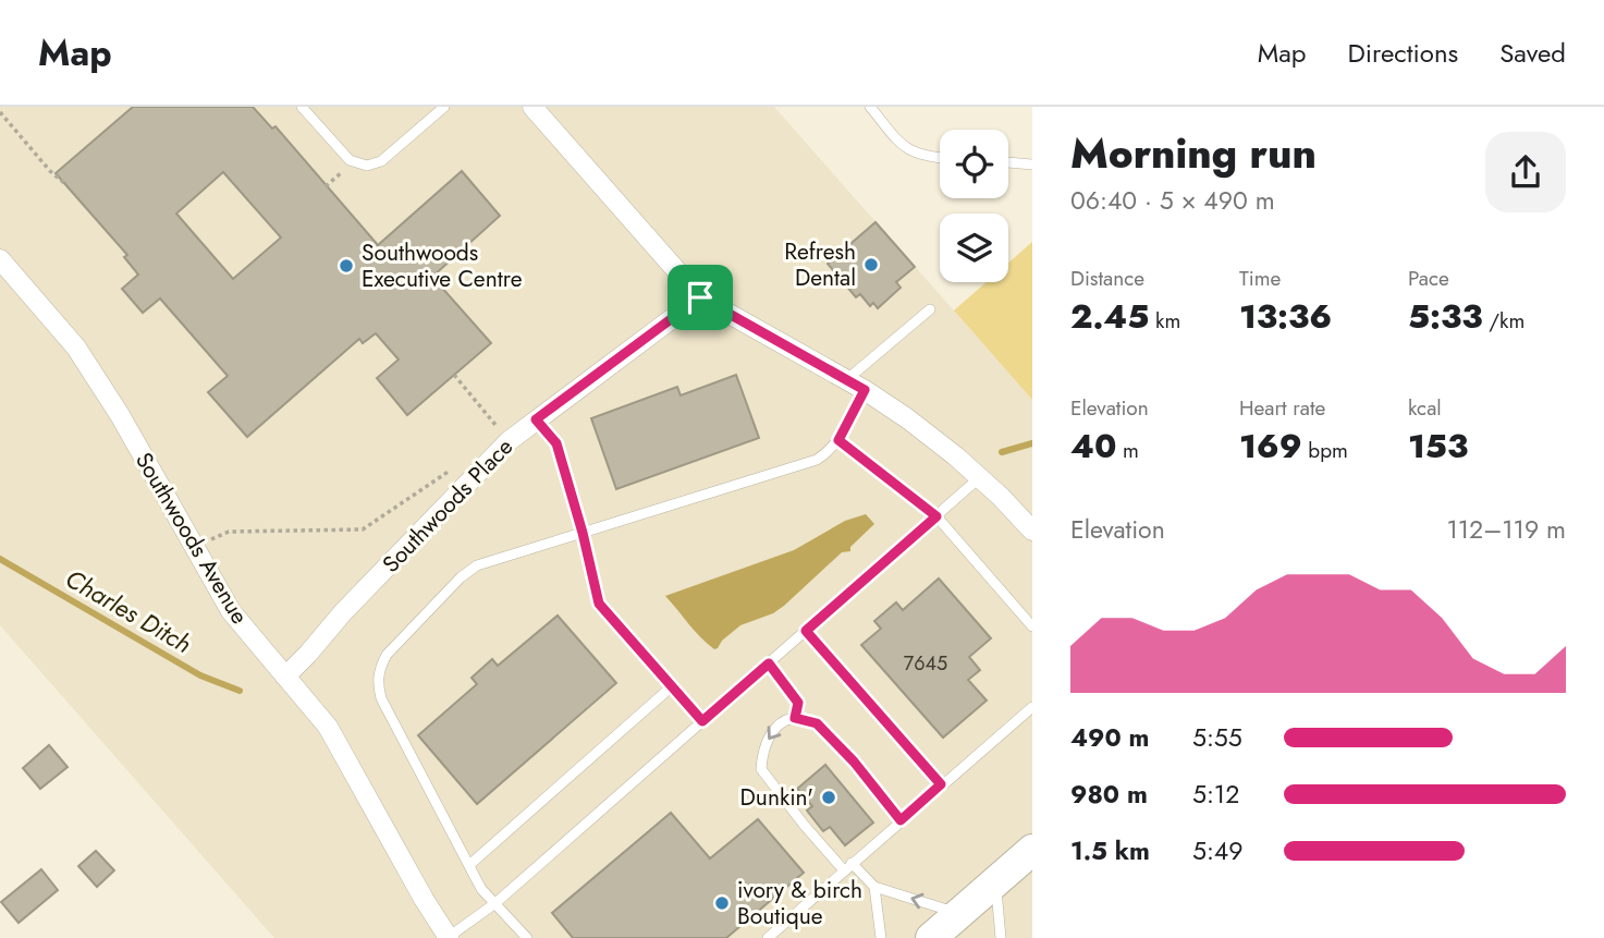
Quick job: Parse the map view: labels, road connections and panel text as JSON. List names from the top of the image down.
{
  "streets": {
    "street": ["Southwoods Place", "Southwoods Avenue"]
  },
  "crossings": [
    ["Southwoods Place", "Southwoods Avenue"]
  ],
  "water": ["Charles Ditch"],
  "places": [
    "Refresh Dental",
    "Southwoods Executive Centre",
    "Dunkin'",
    "ivory & birch Boutique"
  ],
  "house_numbers": ["7645"],
  "page": {
    "header": "Map",
    "nav": ["Map", "Directions", "Saved"],
    "heading": ["Morning run", "06:40 · 5 × 490 m"],
    "stats": [
      ["Distance", "2.45 km"],
      ["Time", "13:36"],
      ["Pace", "5:33 /km"],
      ["Elevation", "40 m"],
      ["Heart rate", "169 bpm"],
      ["kcal", "153"]
    ],
    "chart": ["Elevation", "112–119 m"],
    "list": [
      {
        "name": "490 m",
        "note": "5:55"
      },
      {
        "name": "980 m",
        "note": "5:12"
      },
      {
        "name": "1.5 km",
        "note": "5:49"
      }
    ]
  }
}
